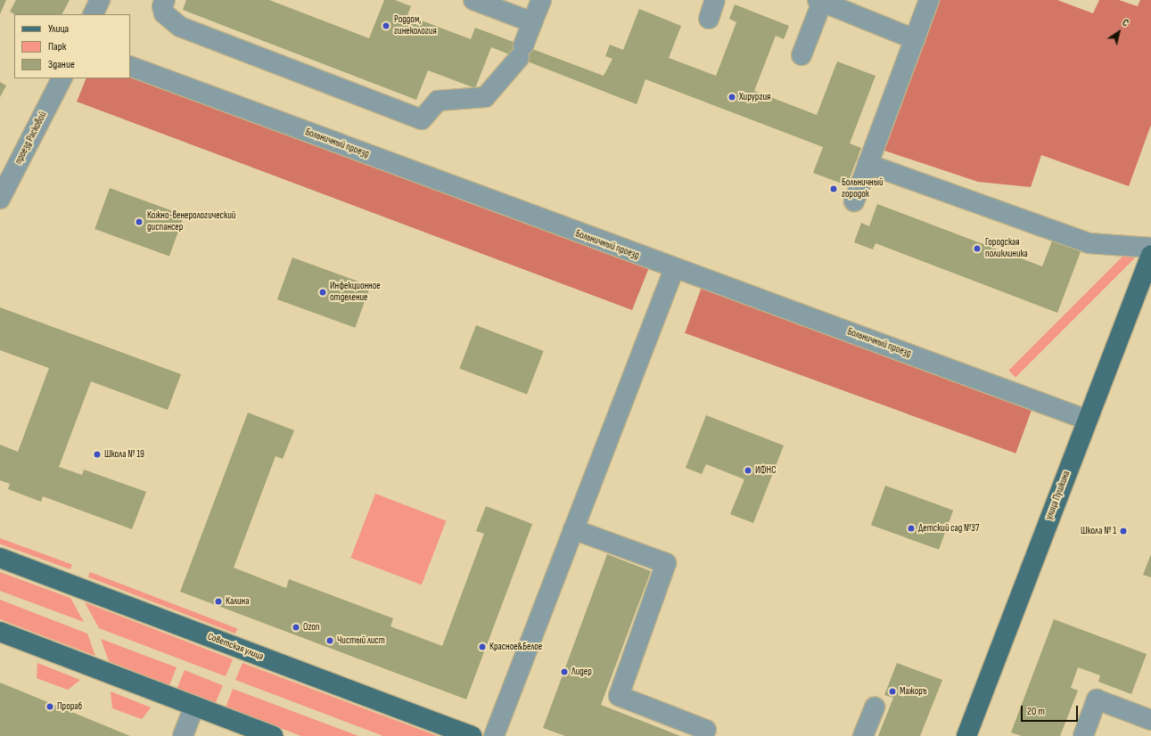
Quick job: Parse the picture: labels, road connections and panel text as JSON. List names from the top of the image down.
{
  "streets": {
    "main road": ["улица Пушкина", "Советская улица"],
    "street": ["проезд Расковой", "Больничный проезд"]
  },
  "crossings": [
    ["Больничный проезд", "улица Пушкина"]
  ],
  "places": [
    "Роддом, гинекология",
    "Хирургия",
    "Больничный городок",
    "Кожно-венерологический диспансер",
    "Городская поликлиника",
    "Инфекционное отделение",
    "Школа № 19",
    "ИФНС",
    "Детский сад №37",
    "Школа № 1",
    "Калина",
    "Ozon",
    "Чистый лист",
    "Красное&Белое",
    "Лидер",
    "Мажоръ",
    "Прораб"
  ],
  "legend": ["Улица", "Парк", "Здание"],
  "scale_bar": "20 m",
  "north": "top right"
}
